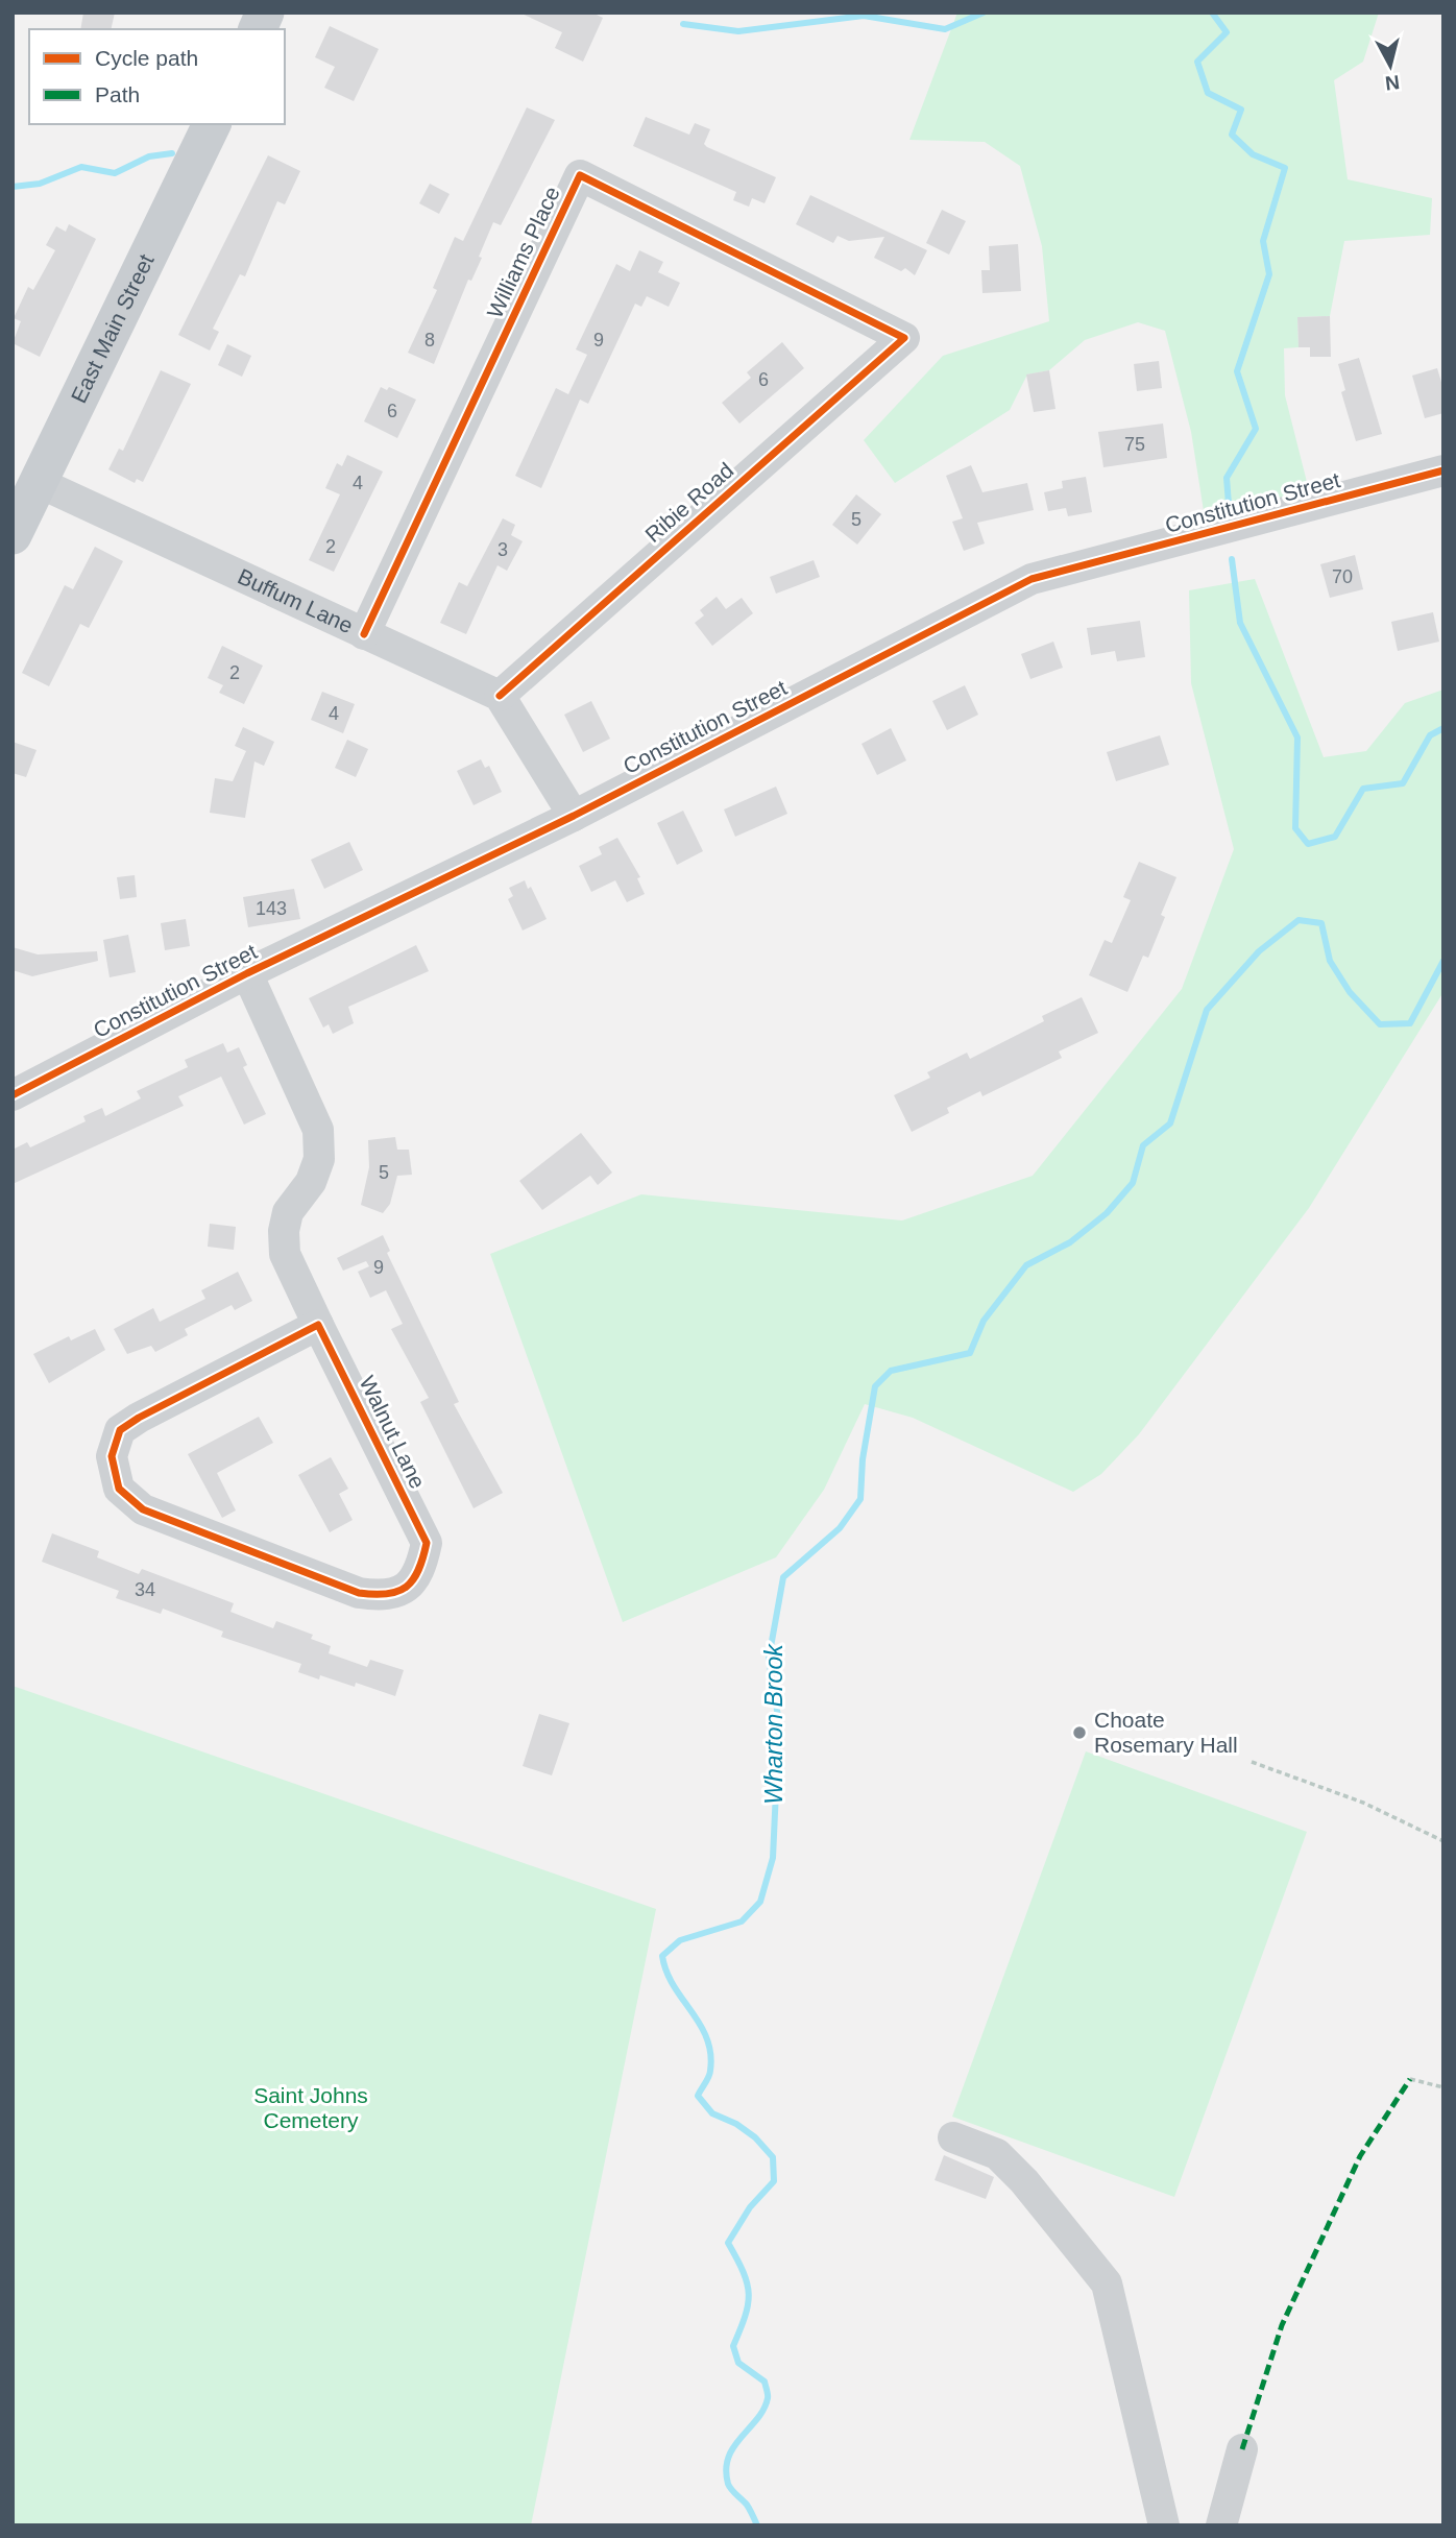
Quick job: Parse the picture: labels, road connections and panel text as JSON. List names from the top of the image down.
{
  "streets": {
    "main road": ["East Main Street"],
    "street": [
      "Williams Place",
      "Ribie Road",
      "Constitution Street",
      "Buffum Lane",
      "Walnut Lane"
    ]
  },
  "crossings": [
    ["Williams Place", "Ribie Road"],
    ["Williams Place", "Buffum Lane"],
    ["East Main Street", "Buffum Lane"],
    ["Ribie Road", "Buffum Lane"],
    ["Constitution Street", "Walnut Lane"]
  ],
  "water": ["Wharton Brook"],
  "parks": ["Saint Johns Cemetery"],
  "places": ["Choate Rosemary Hall"],
  "house_numbers": [
    "8",
    "9",
    "6",
    "6",
    "75",
    "4",
    "5",
    "2",
    "3",
    "70",
    "2",
    "4",
    "143",
    "5",
    "9",
    "34"
  ],
  "legend": ["Cycle path", "Path"],
  "north": "bottom"
}
